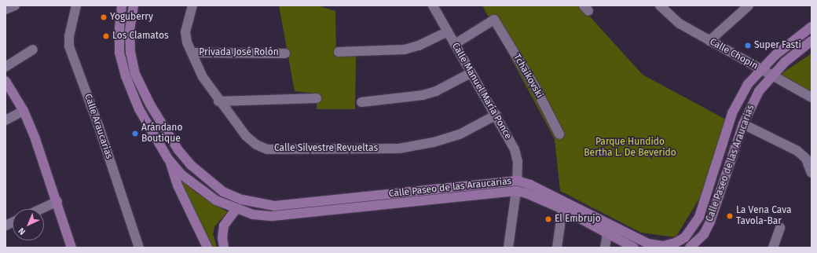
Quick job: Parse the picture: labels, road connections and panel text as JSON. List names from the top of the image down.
{
  "streets": {
    "main road": ["Calle Paseo de las Araucarias"],
    "street": [
      "Privada José Rolón",
      "Calle Chopin",
      "Tchaikovski",
      "Calle Manuel María Ponce",
      "Calle Araucarias",
      "Calle Silvestre Revueltas"
    ]
  },
  "crossings": [
    ["Privada José Rolón", "Calle Silvestre Revueltas"],
    ["Calle Chopin", "Calle Paseo de las Araucarias"],
    ["Tchaikovski", "Calle Manuel María Ponce"],
    ["Calle Manuel María Ponce", "Calle Silvestre Revueltas"],
    ["Calle Manuel María Ponce", "Calle Paseo de las Araucarias"]
  ],
  "parks": ["Parque Hundido Bertha L. De Beverido"],
  "places": [
    "Yoguberry",
    "Los Clamatos",
    "Super Fasti",
    "Arándano Boutique",
    "La Vena Cava Tavola-Bar",
    "El Embrujo"
  ],
  "north": "bottom left"
}
